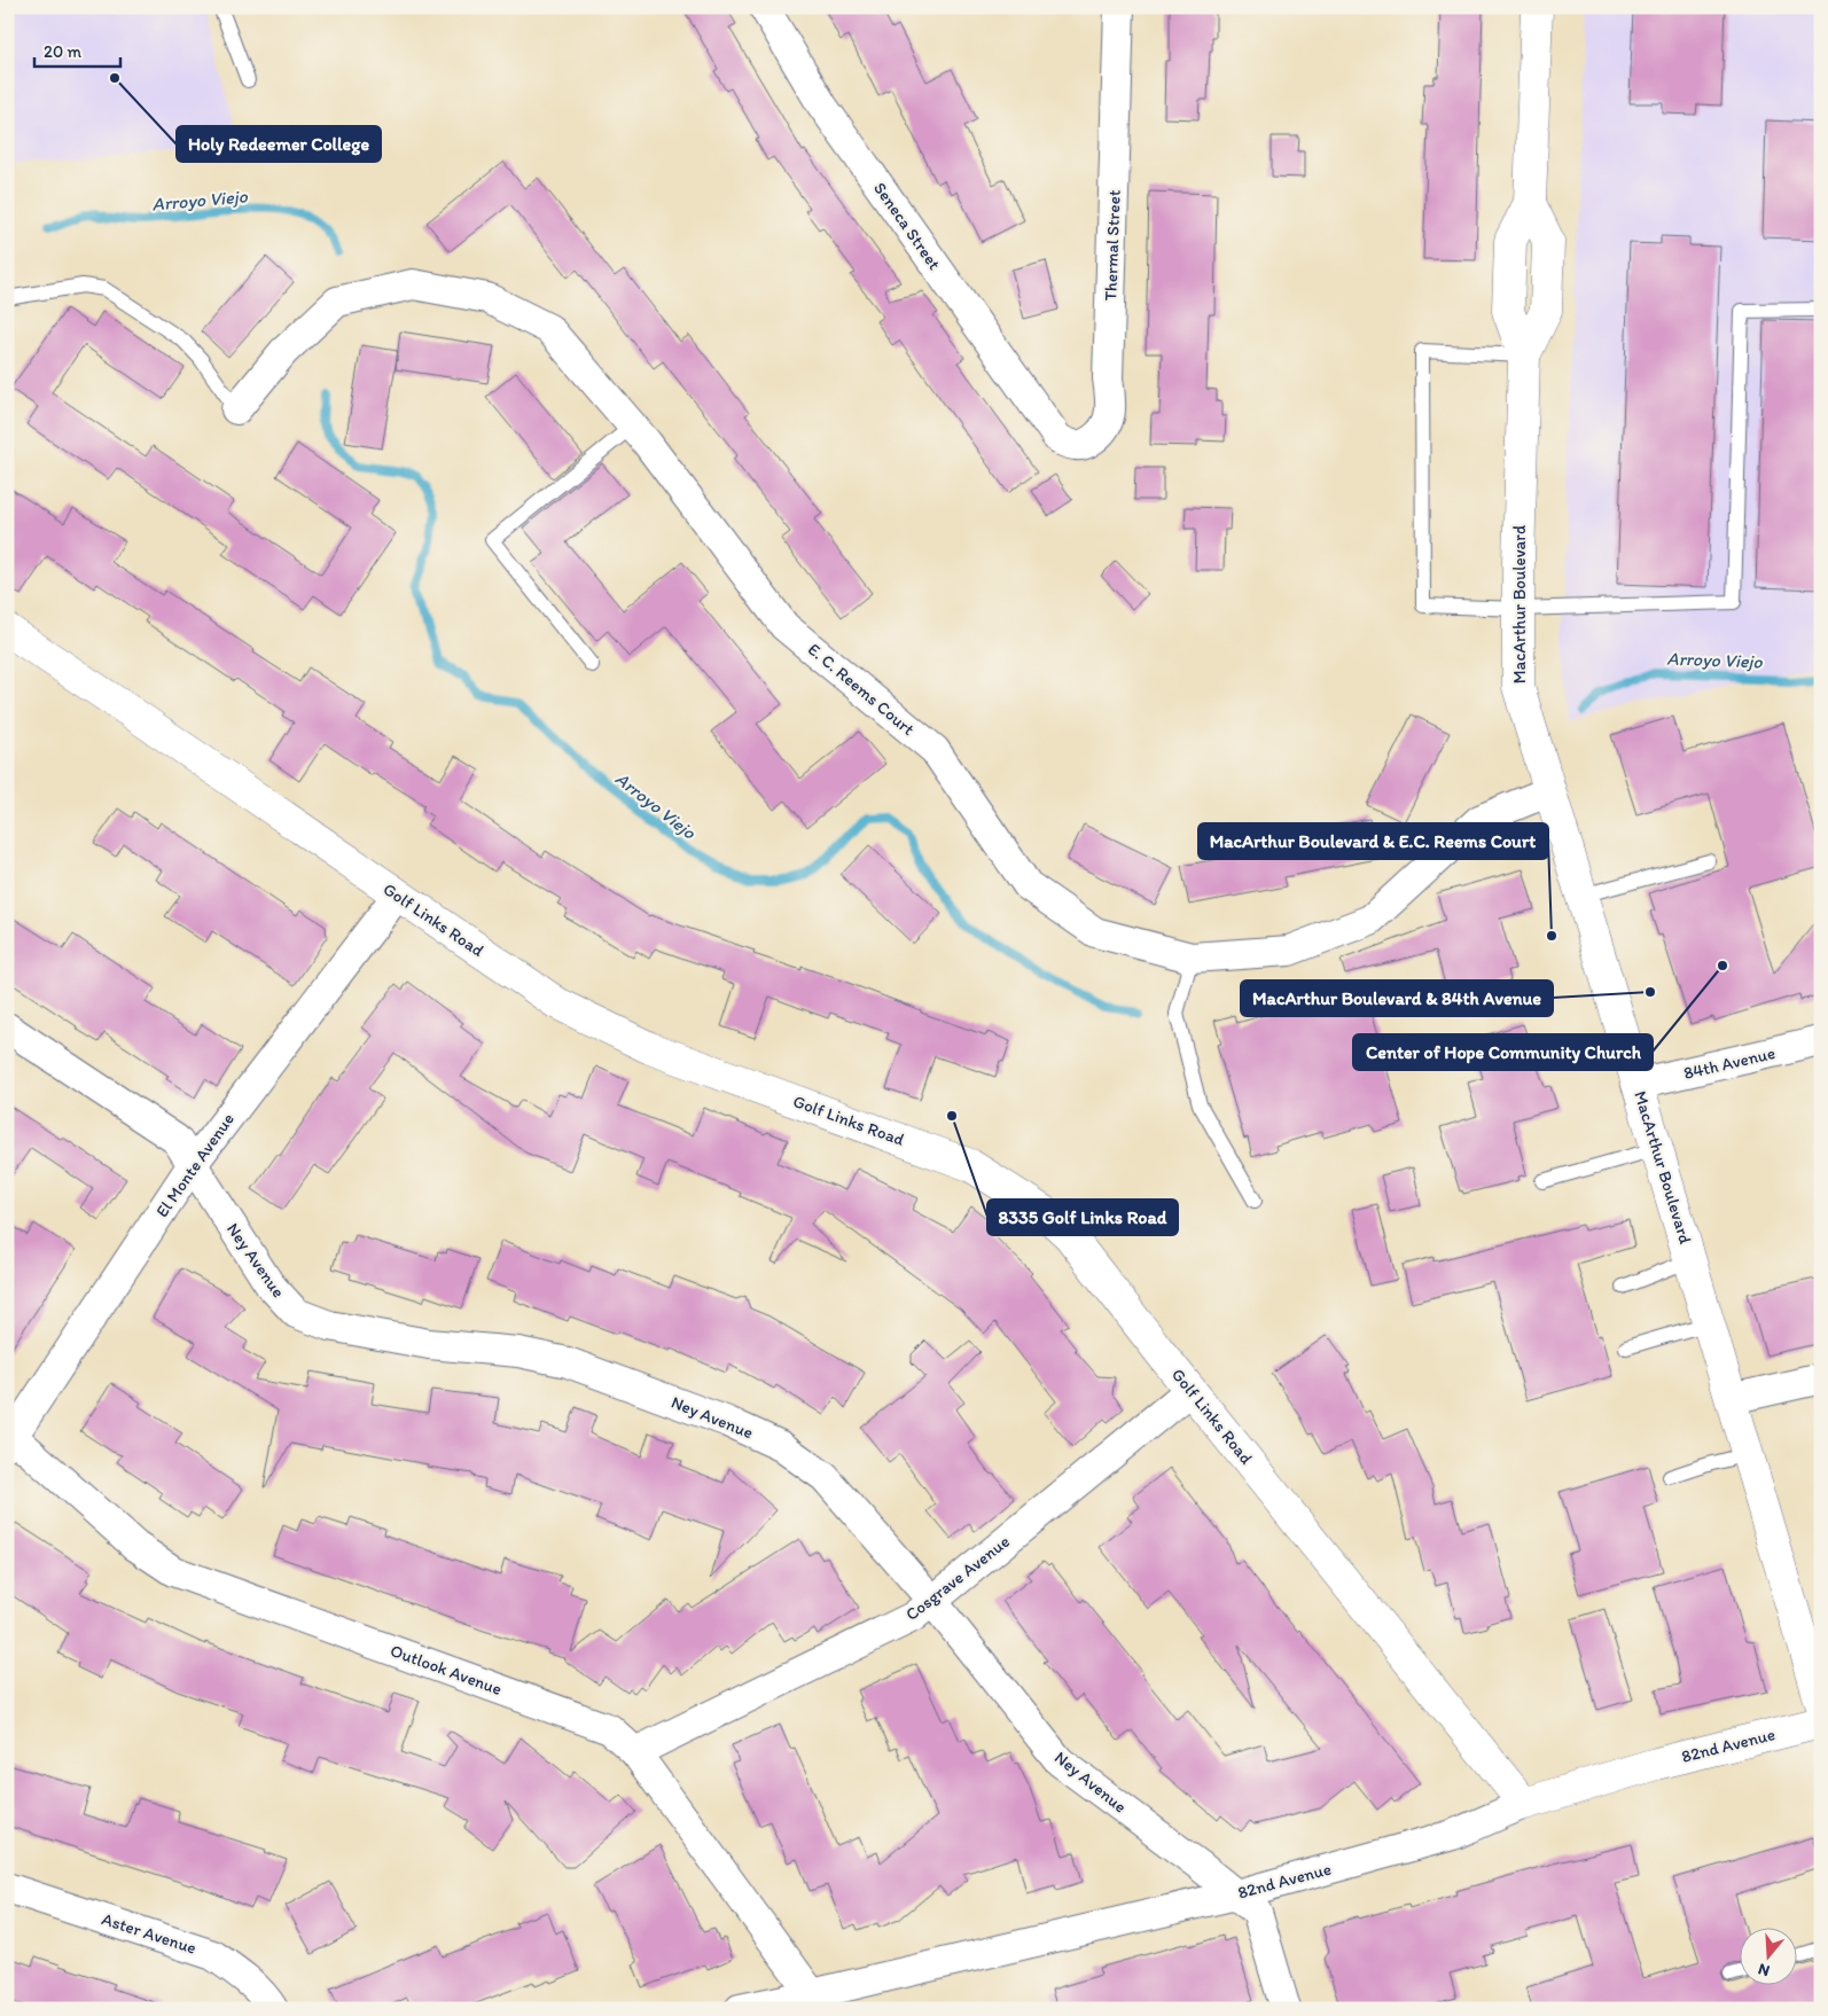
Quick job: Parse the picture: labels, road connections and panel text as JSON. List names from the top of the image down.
{
  "streets": {
    "street": [
      "Seneca Street",
      "Thermal Street",
      "MacArthur Boulevard",
      "E. C. Reems Court",
      "Golf Links Road",
      "84th Avenue",
      "El Monte Avenue",
      "Ney Avenue",
      "Cosgrave Avenue",
      "Outlook Avenue",
      "82nd Avenue",
      "Aster Avenue"
    ]
  },
  "crossings": [
    ["Seneca Street", "Thermal Street"],
    ["MacArthur Boulevard", "E. C. Reems Court"],
    ["MacArthur Boulevard", "84th Avenue"],
    ["Golf Links Road", "El Monte Avenue"],
    ["Golf Links Road", "Cosgrave Avenue"],
    ["Golf Links Road", "82nd Avenue"],
    ["El Monte Avenue", "Ney Avenue"],
    ["El Monte Avenue", "Outlook Avenue"],
    ["Ney Avenue", "Cosgrave Avenue"],
    ["Ney Avenue", "82nd Avenue"],
    ["Cosgrave Avenue", "Outlook Avenue"],
    ["Outlook Avenue", "82nd Avenue"]
  ],
  "water": ["Arroyo Viejo"],
  "places": [
    "Holy Redeemer College",
    "MacArthur Boulevard & E.C. Reems Court",
    "Center of Hope Community Church",
    "MacArthur Boulevard & 84th Avenue",
    "8335 Golf Links Road"
  ],
  "scale_bar": "20 m",
  "north": "bottom"
}
